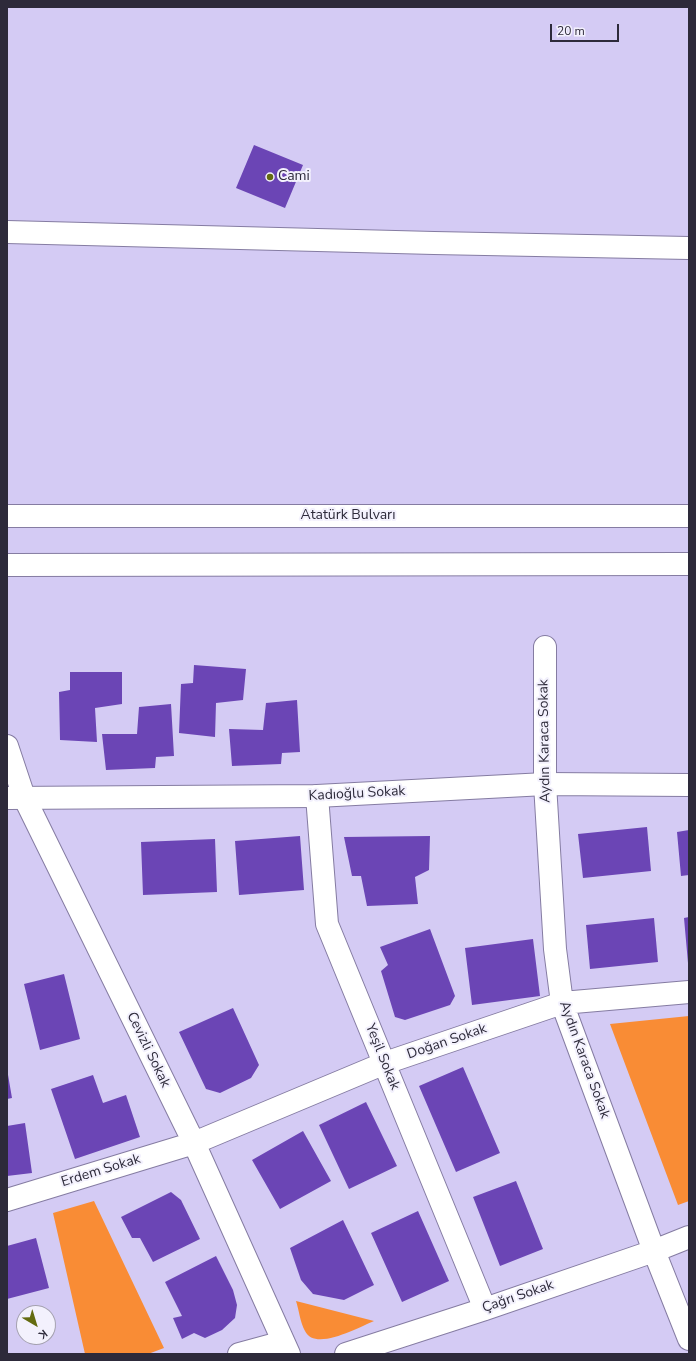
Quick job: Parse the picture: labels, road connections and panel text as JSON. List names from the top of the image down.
{
  "streets": {
    "street": [
      "Atatürk Bulvarı",
      "Aydın Karaca Sokak",
      "Kadıoğlu Sokak",
      "Doğan Sokak",
      "Cevizli Sokak",
      "Yeşil Sokak",
      "Erdem Sokak",
      "Çağrı Sokak"
    ]
  },
  "crossings": [
    ["Aydın Karaca Sokak", "Kadıoğlu Sokak"],
    ["Aydın Karaca Sokak", "Doğan Sokak"],
    ["Aydın Karaca Sokak", "Çağrı Sokak"],
    ["Kadıoğlu Sokak", "Cevizli Sokak"],
    ["Kadıoğlu Sokak", "Yeşil Sokak"],
    ["Doğan Sokak", "Cevizli Sokak"],
    ["Doğan Sokak", "Yeşil Sokak"],
    ["Doğan Sokak", "Erdem Sokak"],
    ["Cevizli Sokak", "Erdem Sokak"],
    ["Yeşil Sokak", "Çağrı Sokak"]
  ],
  "places": ["Cami"],
  "scale_bar": "20 m",
  "north": "bottom right"
}
